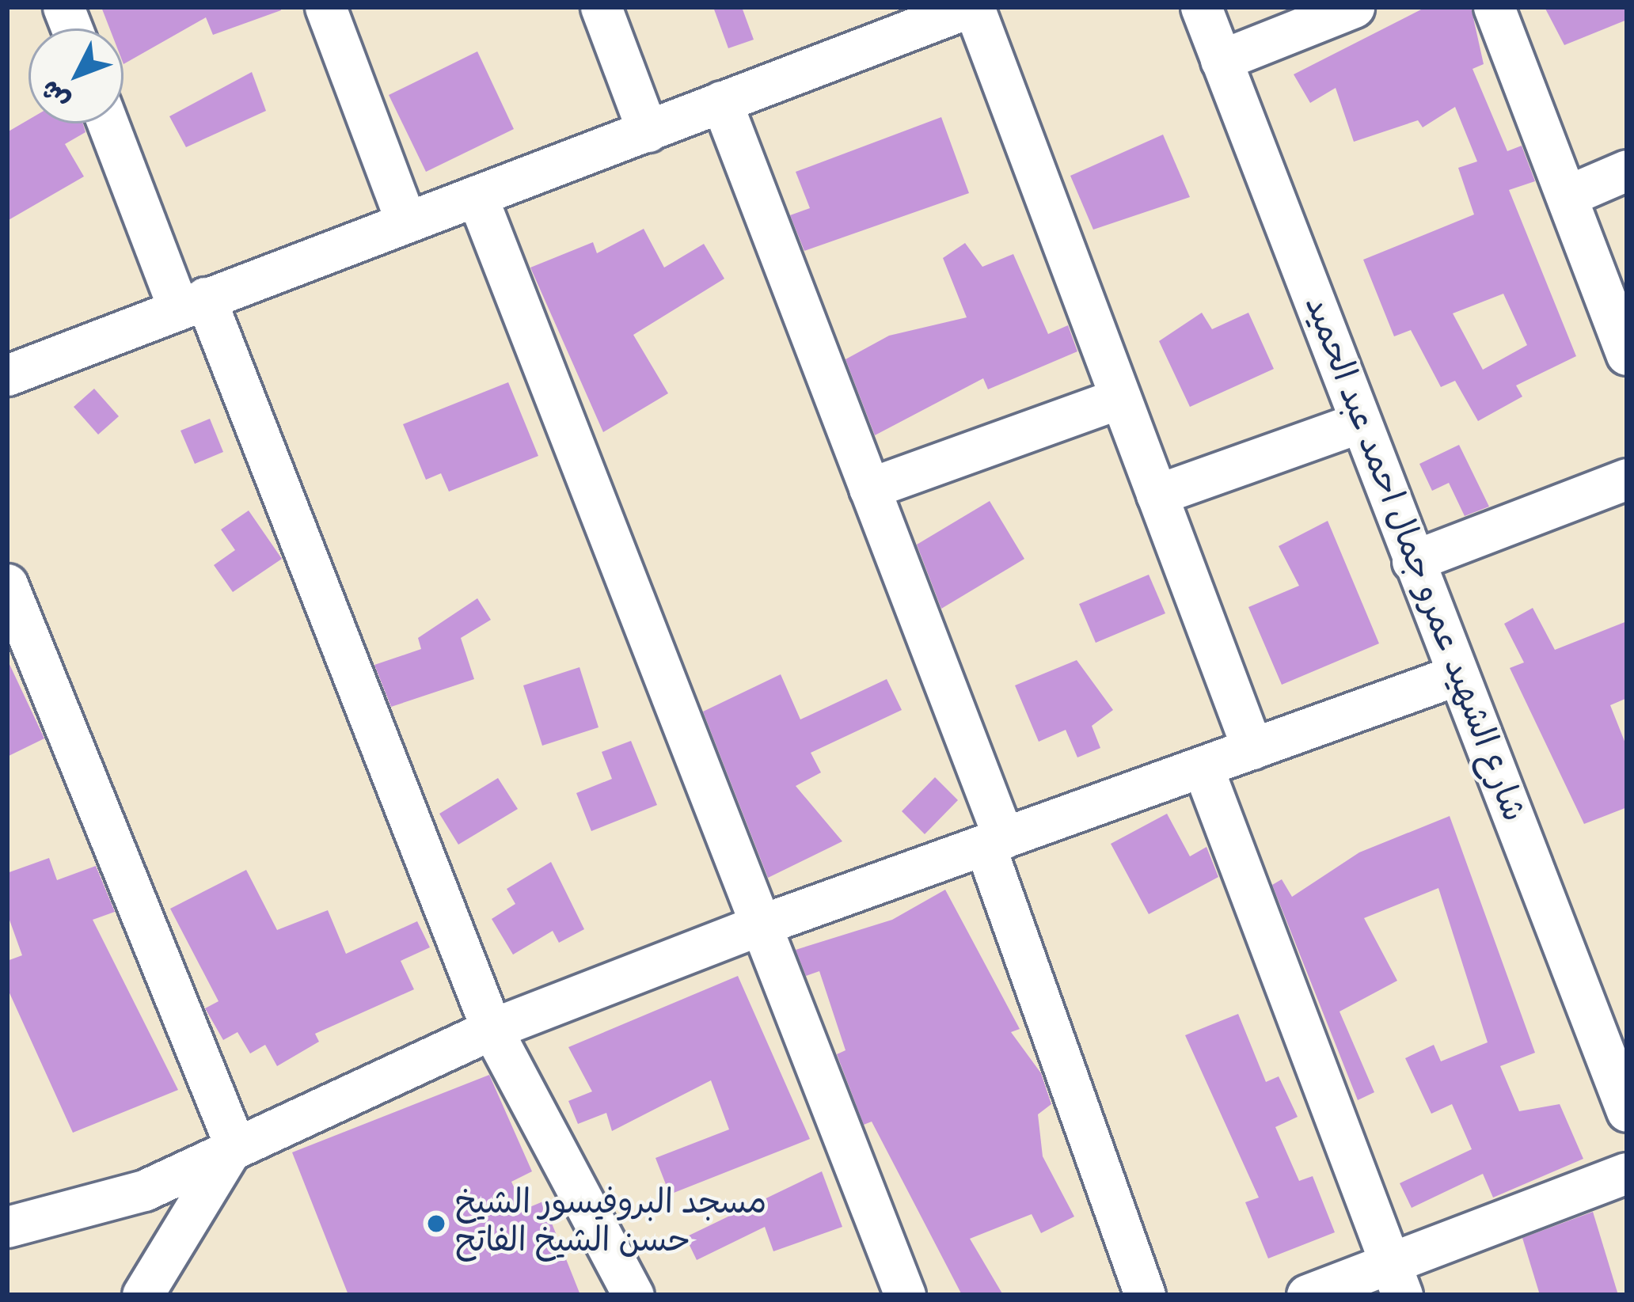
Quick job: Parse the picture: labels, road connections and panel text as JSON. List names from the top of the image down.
{
  "streets": {
    "street": ["شارع الشهيد عمرو جمال احمد عبد الحميد"]
  },
  "places": ["مسجد البروفيسور الشيخ حسن الشيخ الفاتح"],
  "north": "bottom left"
}
